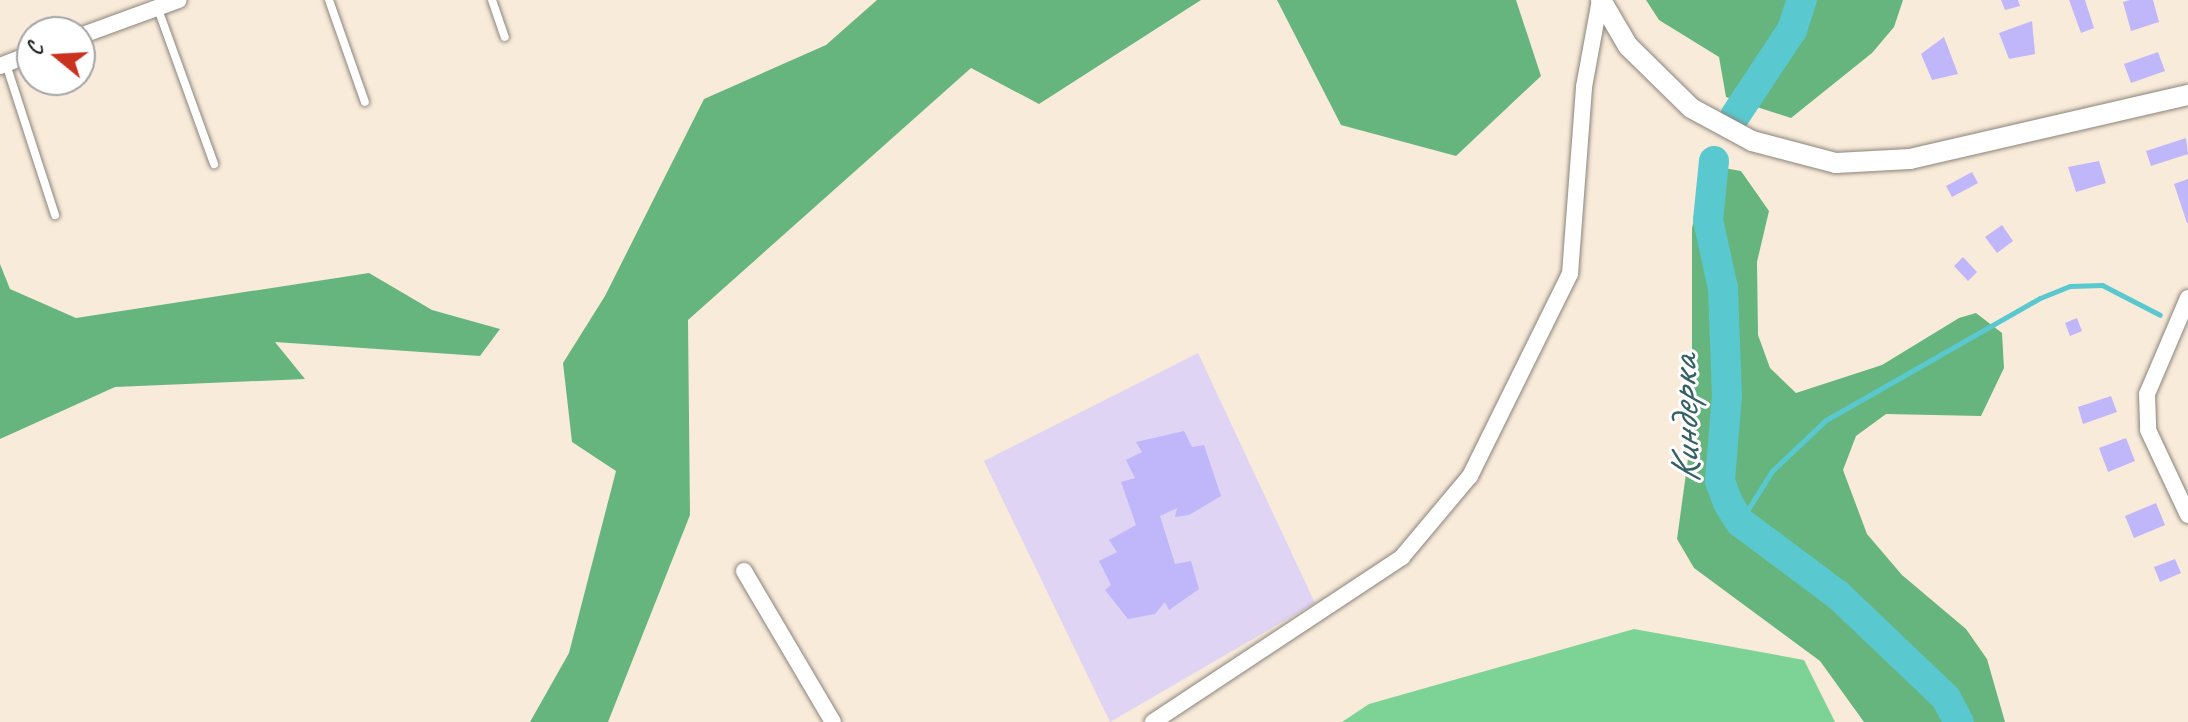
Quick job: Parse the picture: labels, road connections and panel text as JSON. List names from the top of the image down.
{
  "water": ["Киндерка"],
  "north": "left"
}
